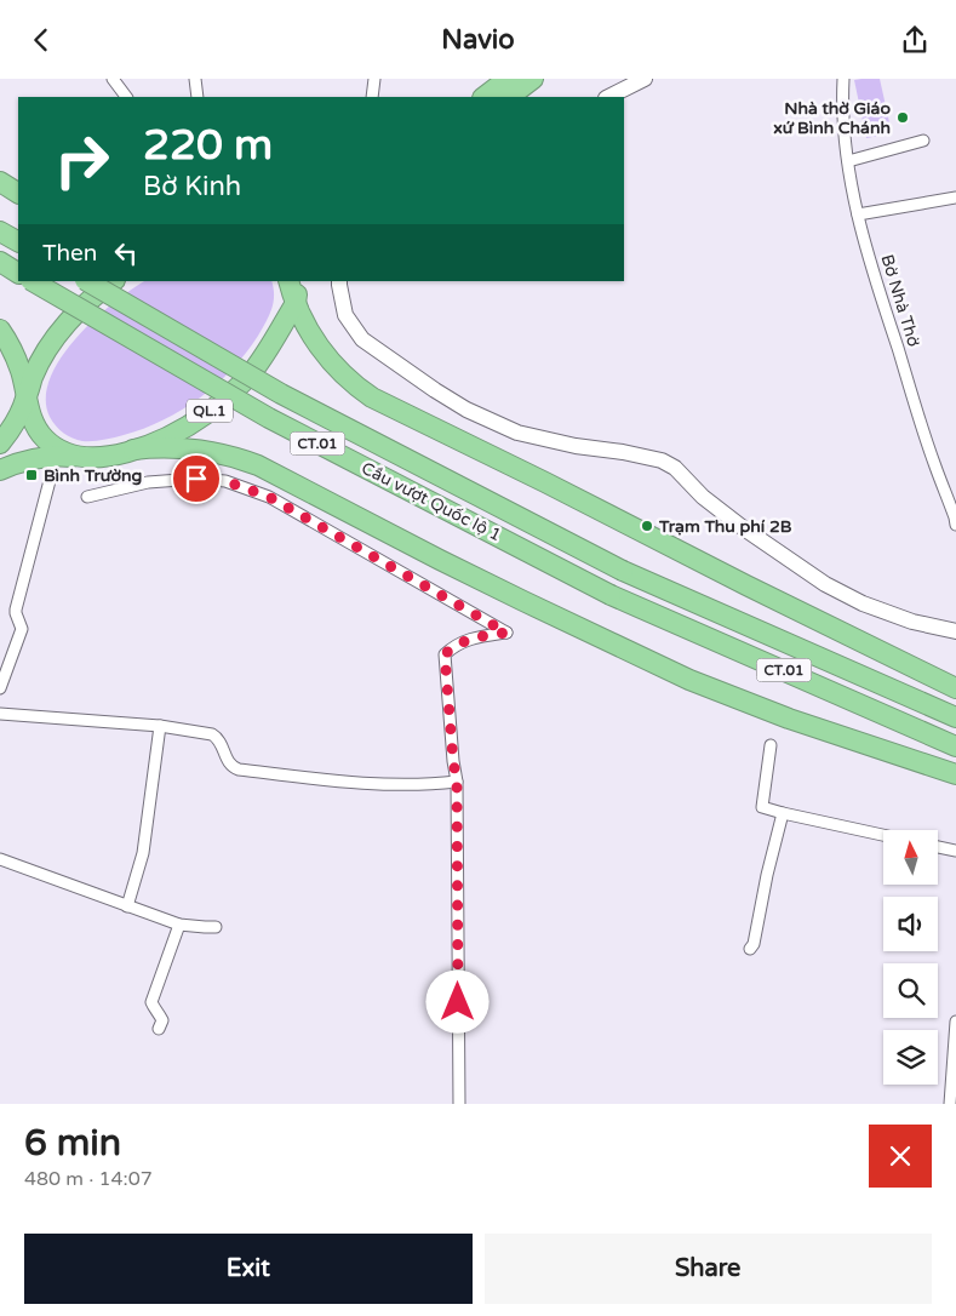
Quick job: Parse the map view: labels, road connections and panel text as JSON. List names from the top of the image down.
{
  "streets": {
    "highway": ["QL.1", "CT.01", "Cầu vượt Quốc lộ 1"],
    "street": ["Bờ Nhà Thờ"]
  },
  "places": {
    "other": ["Nhà thờ Giáo xứ Bình Chánh", "Trạm Thu phí 2B"],
    "transit": ["Bình Trường"]
  },
  "north": "top",
  "page": {
    "header": "Navio",
    "turn": ["220 m", "Bờ Kinh"],
    "then": "Then",
    "heading": ["6 min", "480 m · 14:07"],
    "buttons": ["Exit", "Share"]
  }
}
